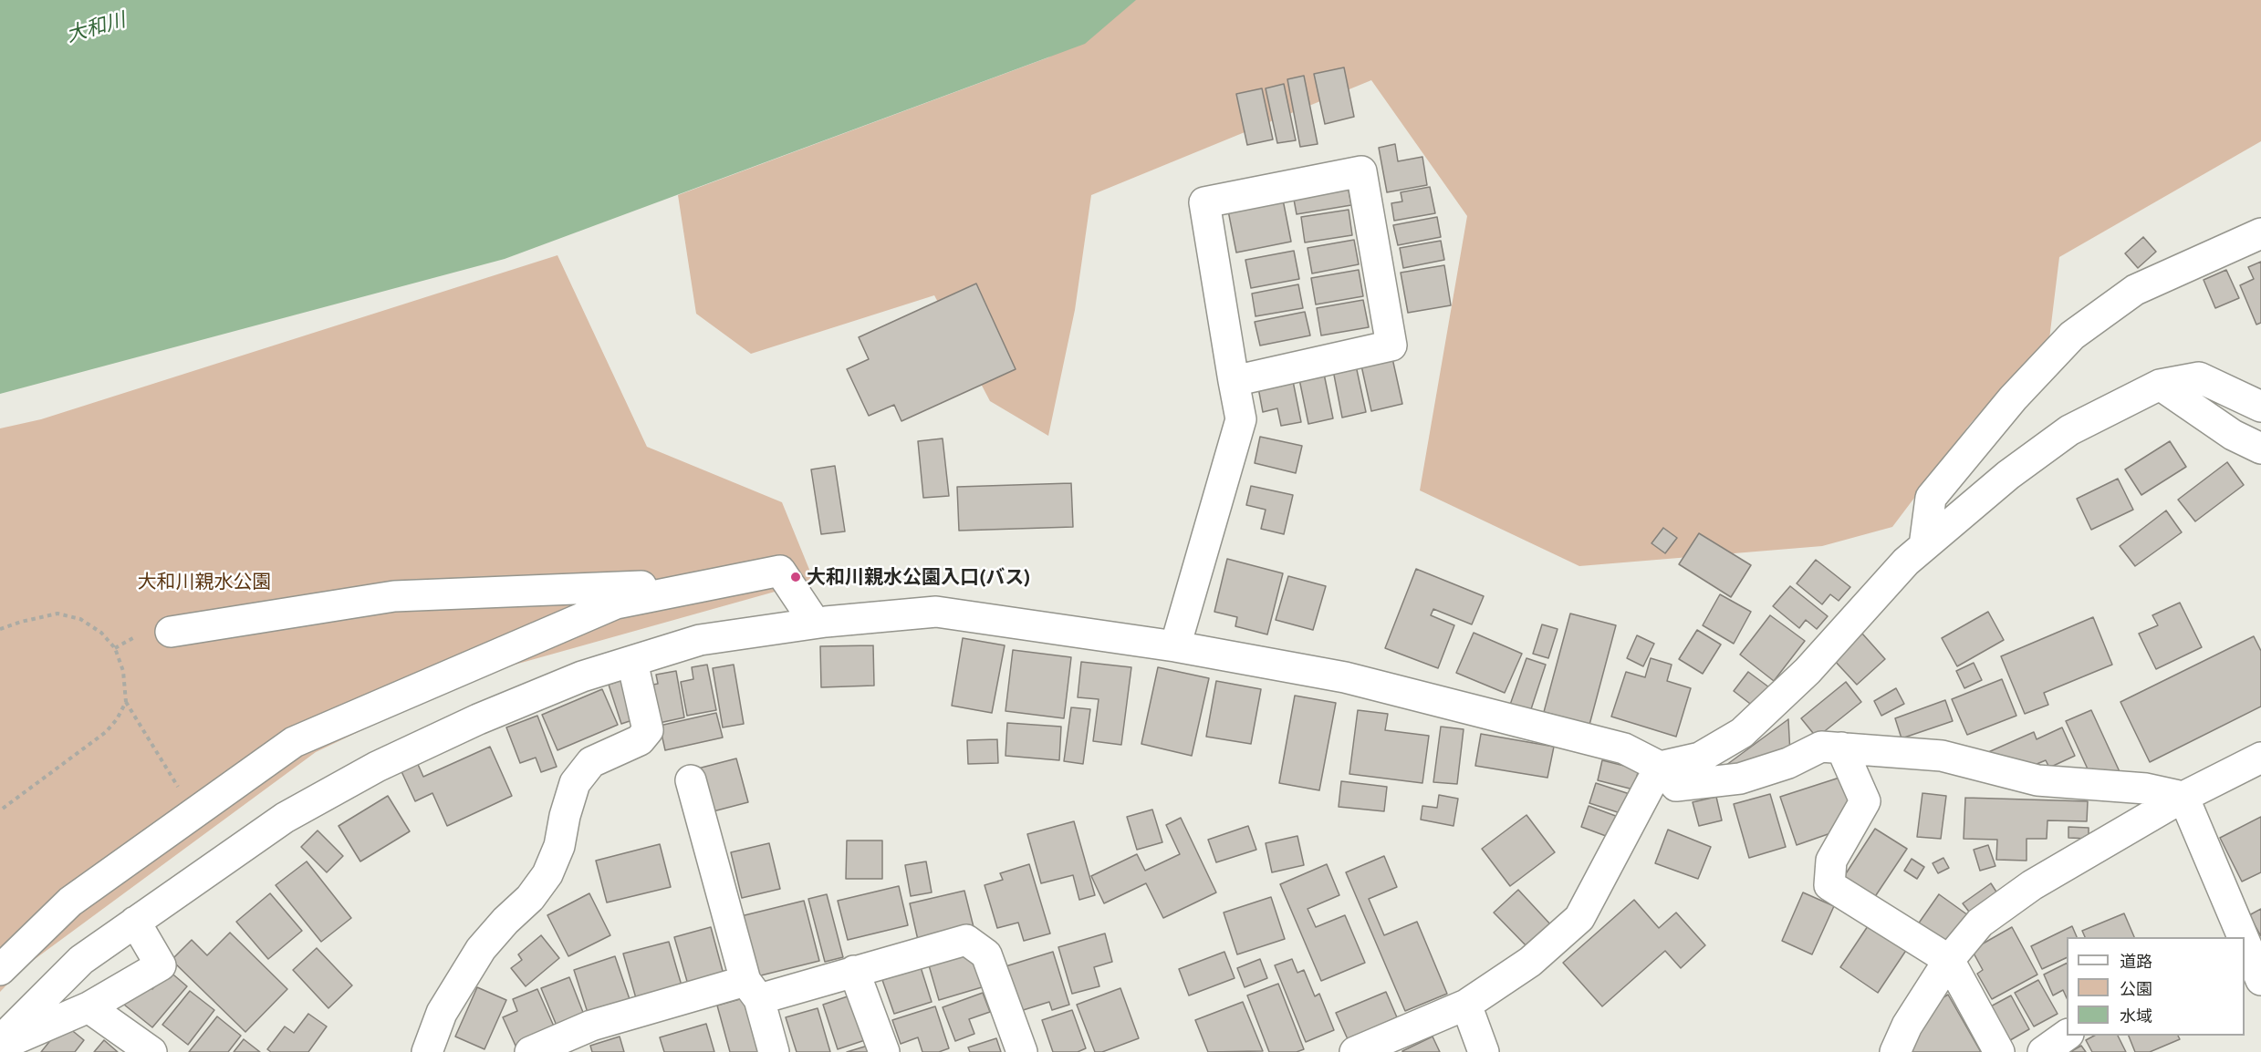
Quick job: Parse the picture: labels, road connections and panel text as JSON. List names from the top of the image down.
{
  "water": ["大和川"],
  "parks": ["大和川親水公園"],
  "places": ["大和川親水公園入口(バス)"],
  "legend": ["道路", "公園", "水域"]
}
